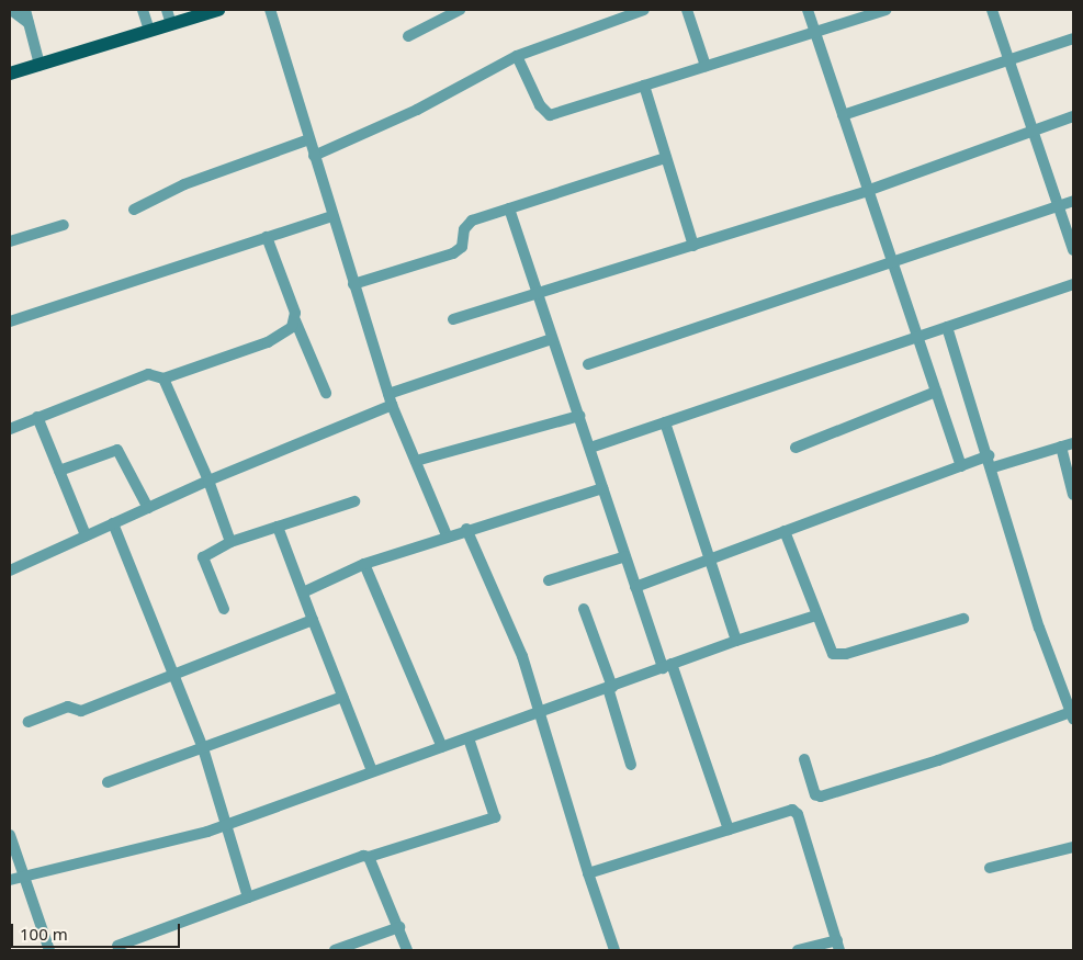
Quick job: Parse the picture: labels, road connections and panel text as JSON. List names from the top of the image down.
{
  "scale_bar": "100 m"
}
